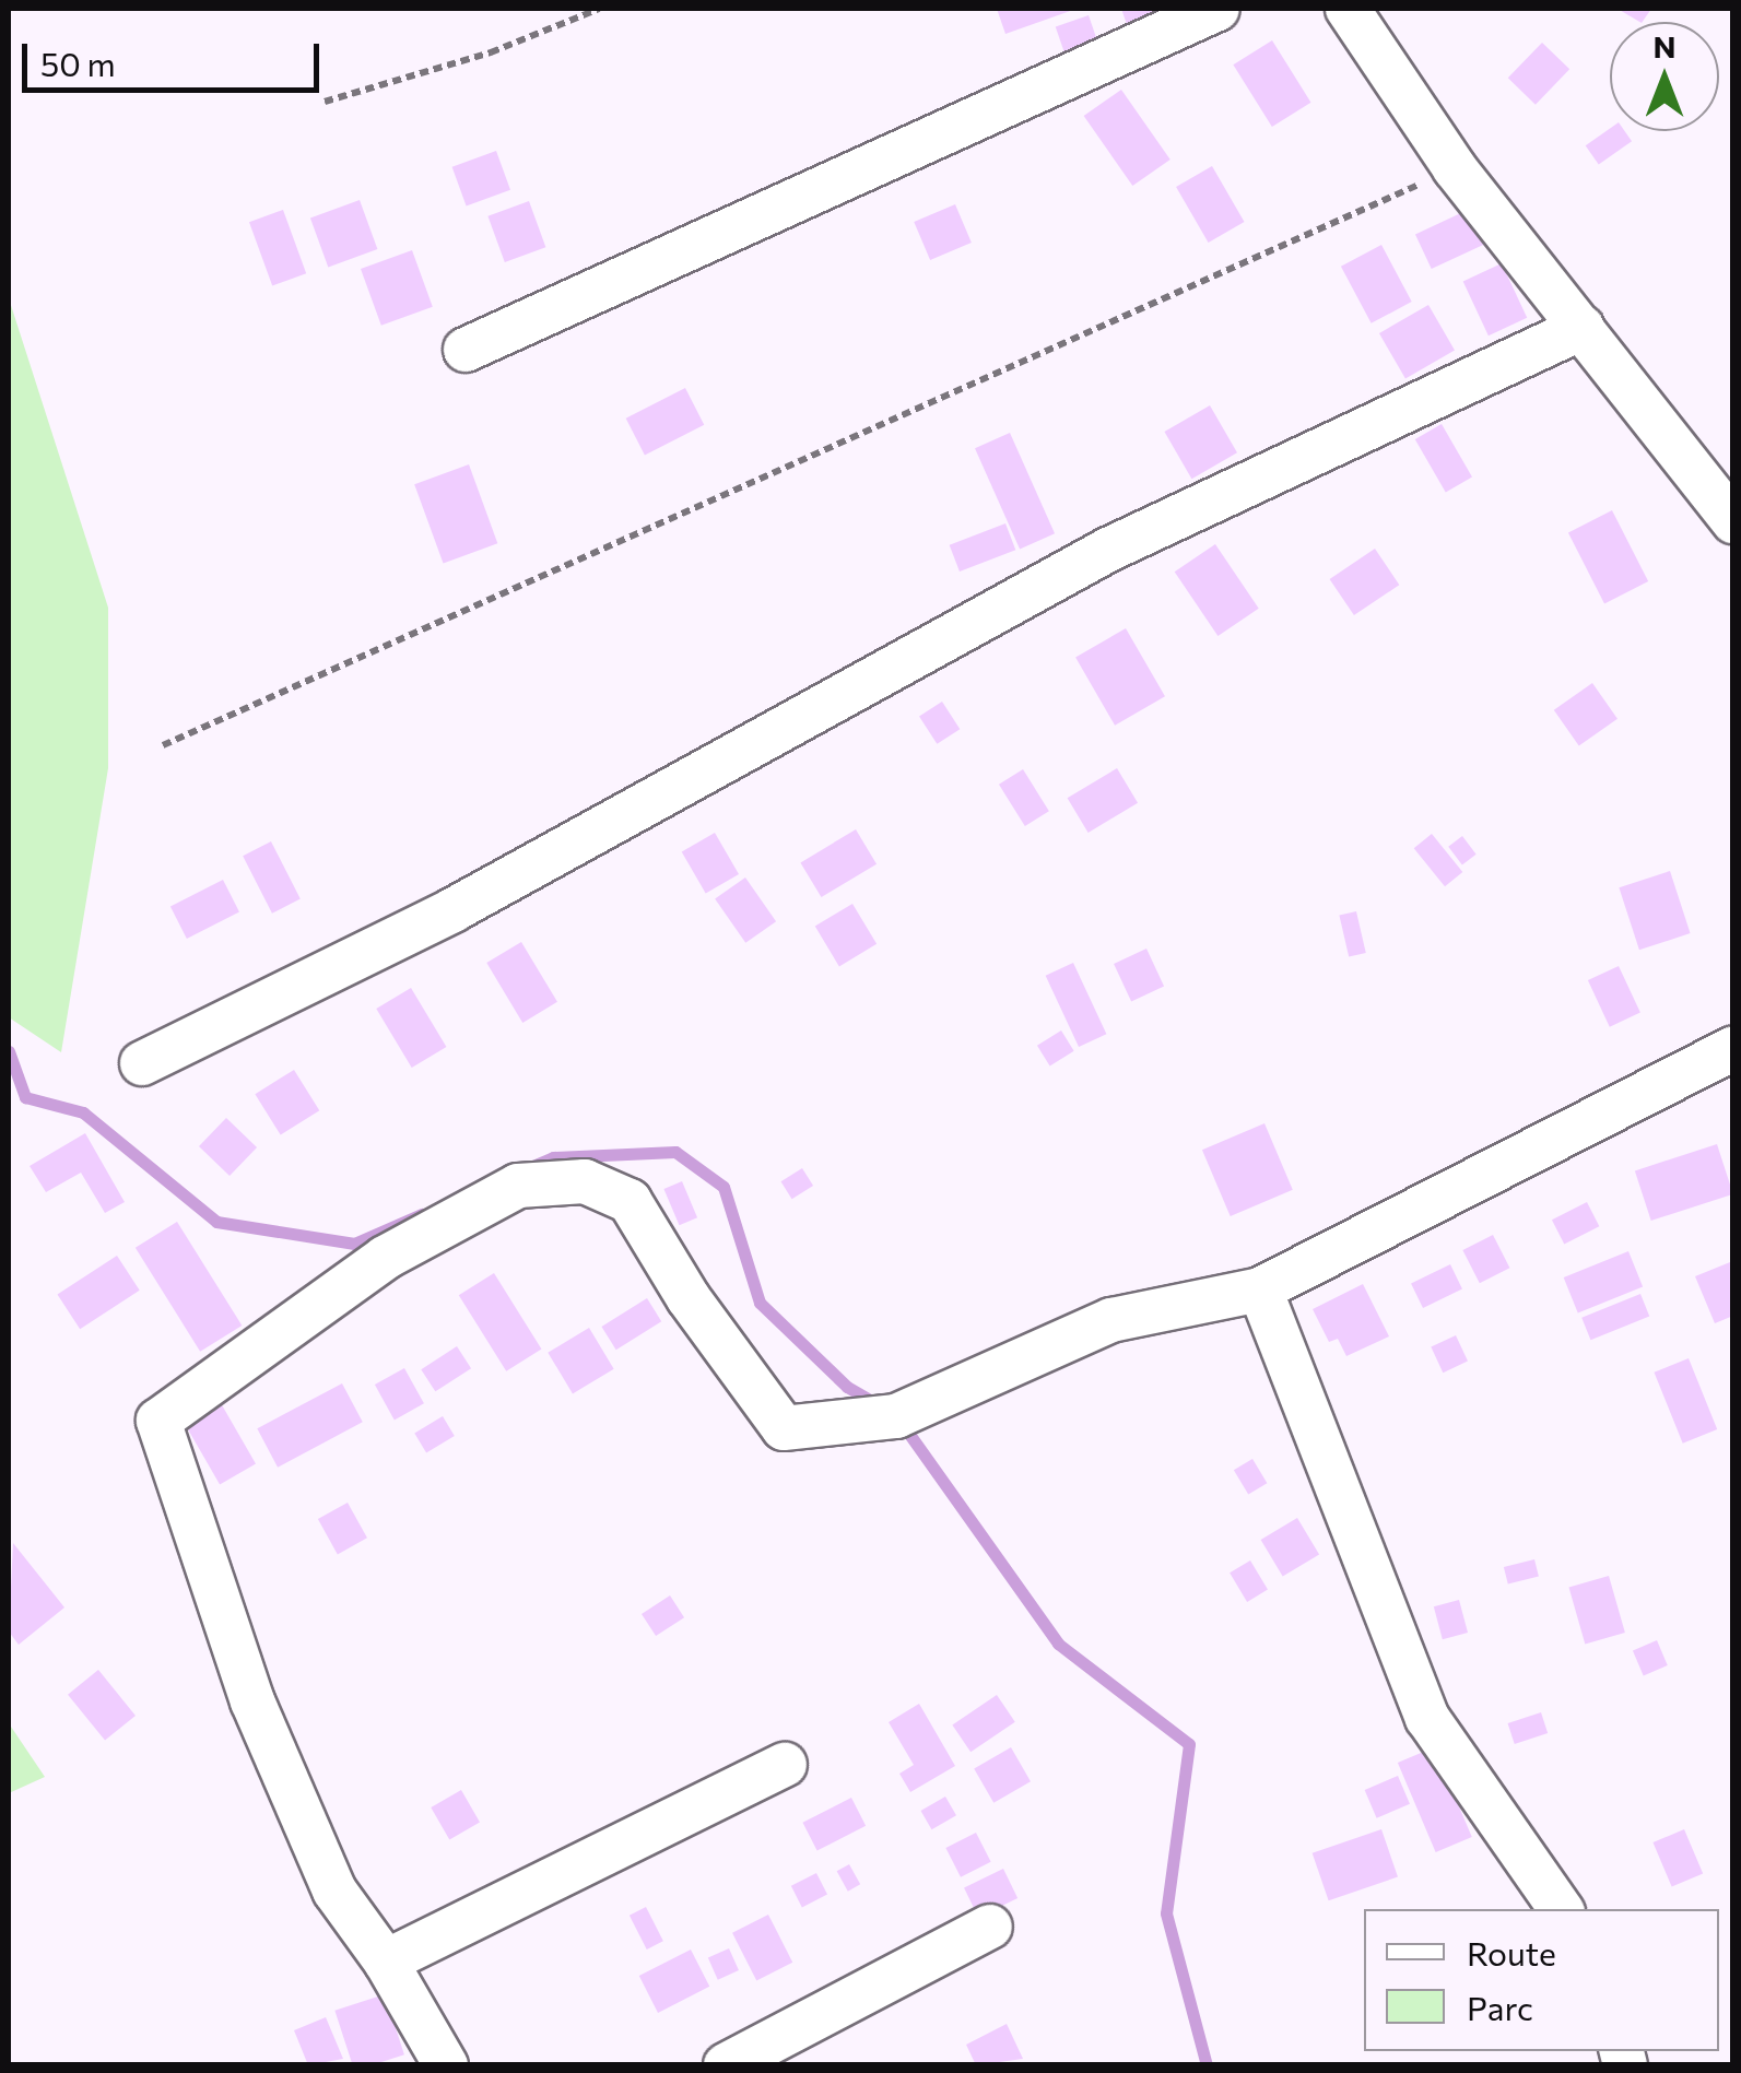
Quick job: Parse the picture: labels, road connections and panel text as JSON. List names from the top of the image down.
{
  "legend": ["Route", "Parc"],
  "scale_bar": "50 m",
  "north": "top"
}
